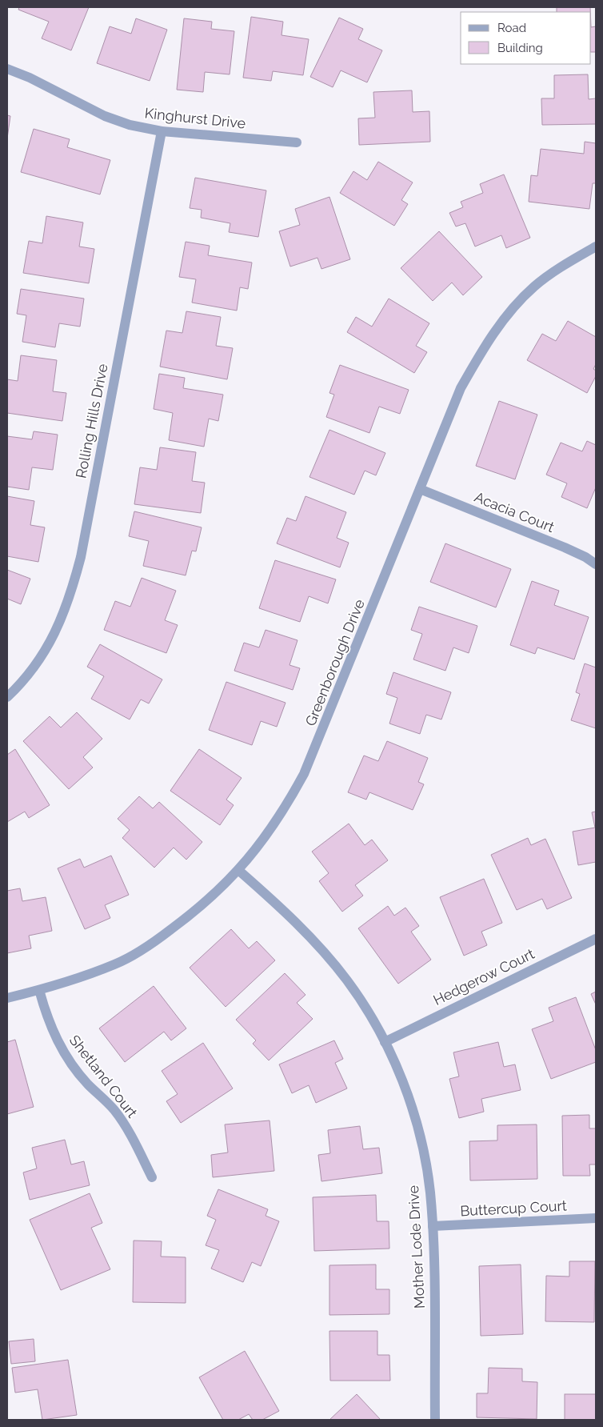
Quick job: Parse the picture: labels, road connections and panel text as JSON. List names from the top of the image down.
{
  "streets": {
    "street": [
      "Kinghurst Drive",
      "Rolling Hills Drive",
      "Acacia Court",
      "Greenborough Drive",
      "Hedgerow Court",
      "Shetland Court",
      "Buttercup Court",
      "Mother Lode Drive"
    ]
  },
  "crossings": [
    ["Kinghurst Drive", "Rolling Hills Drive"],
    ["Acacia Court", "Greenborough Drive"],
    ["Greenborough Drive", "Shetland Court"],
    ["Greenborough Drive", "Mother Lode Drive"],
    ["Hedgerow Court", "Mother Lode Drive"],
    ["Buttercup Court", "Mother Lode Drive"]
  ],
  "legend": ["Road", "Building"]
}
